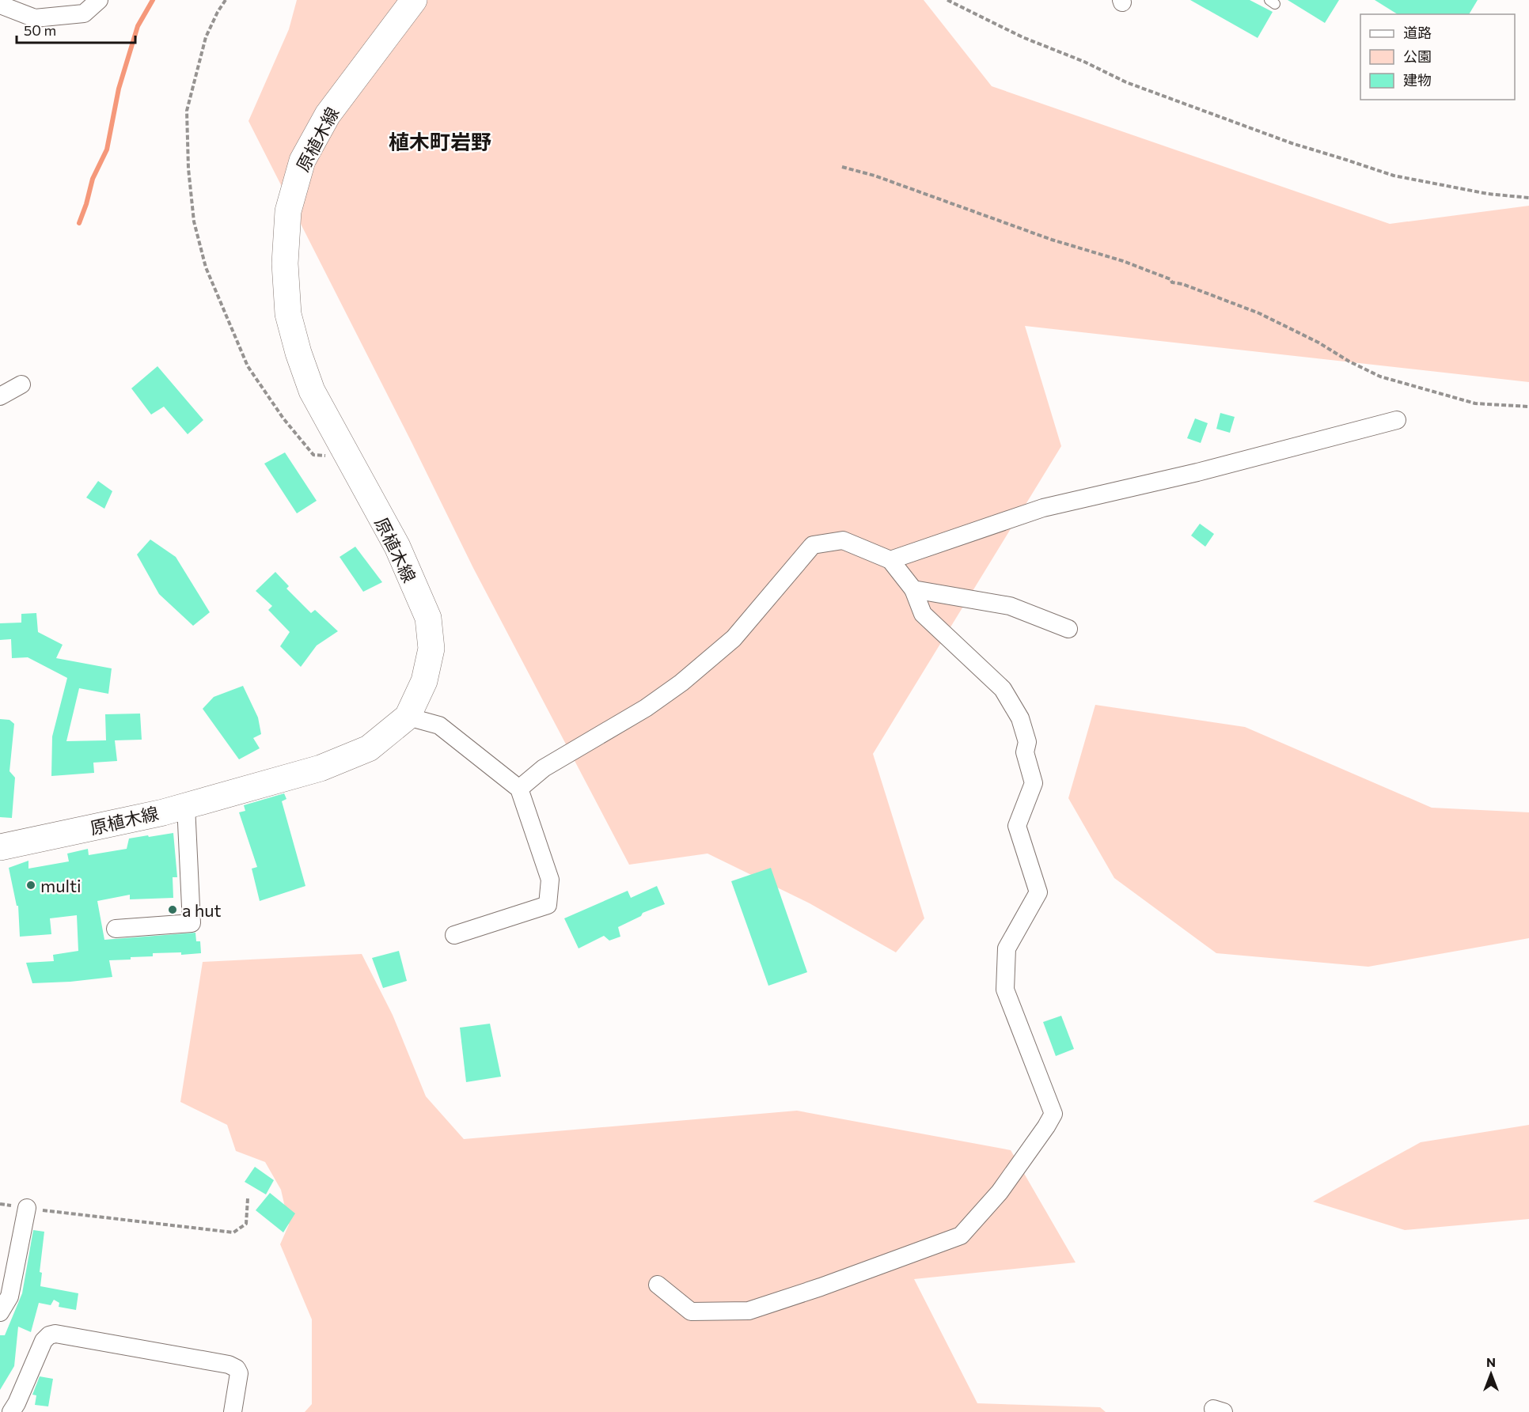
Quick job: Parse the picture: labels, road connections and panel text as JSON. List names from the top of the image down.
{
  "streets": {
    "main road": ["原植木線"]
  },
  "districts": ["植木町岩野"],
  "places": ["multi", "a hut"],
  "legend": ["道路", "公園", "建物"],
  "scale_bar": "50 m",
  "north": "top"
}
